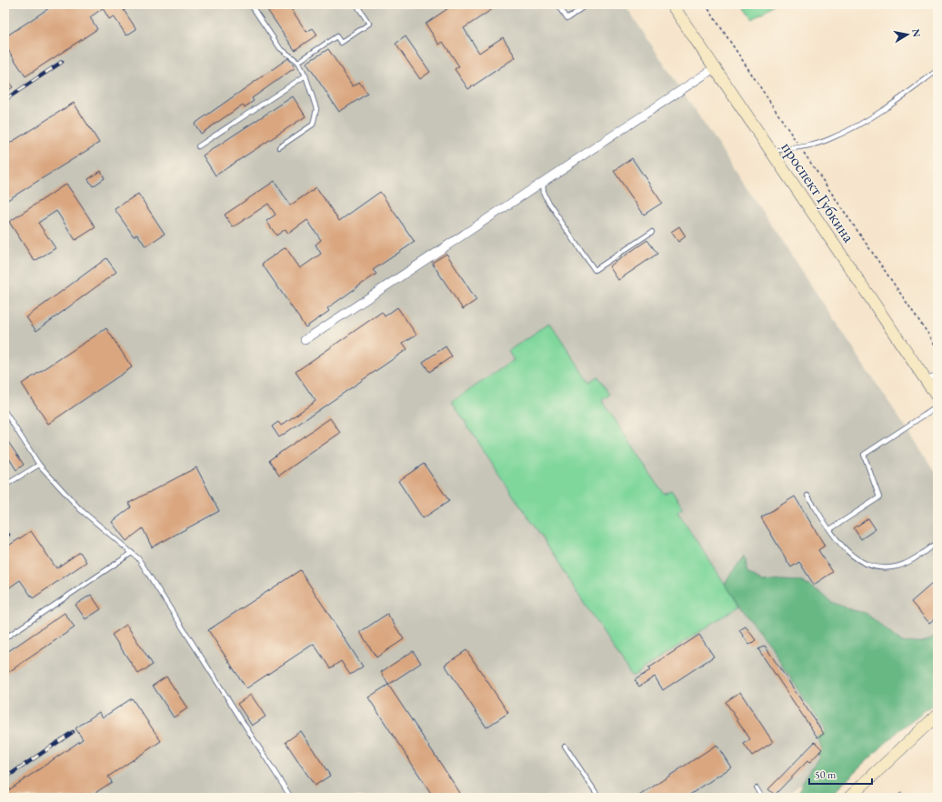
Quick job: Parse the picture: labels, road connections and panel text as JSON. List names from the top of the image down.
{
  "streets": {
    "main road": ["проспект Губкина"]
  },
  "scale_bar": "50 m",
  "north": "right"
}
